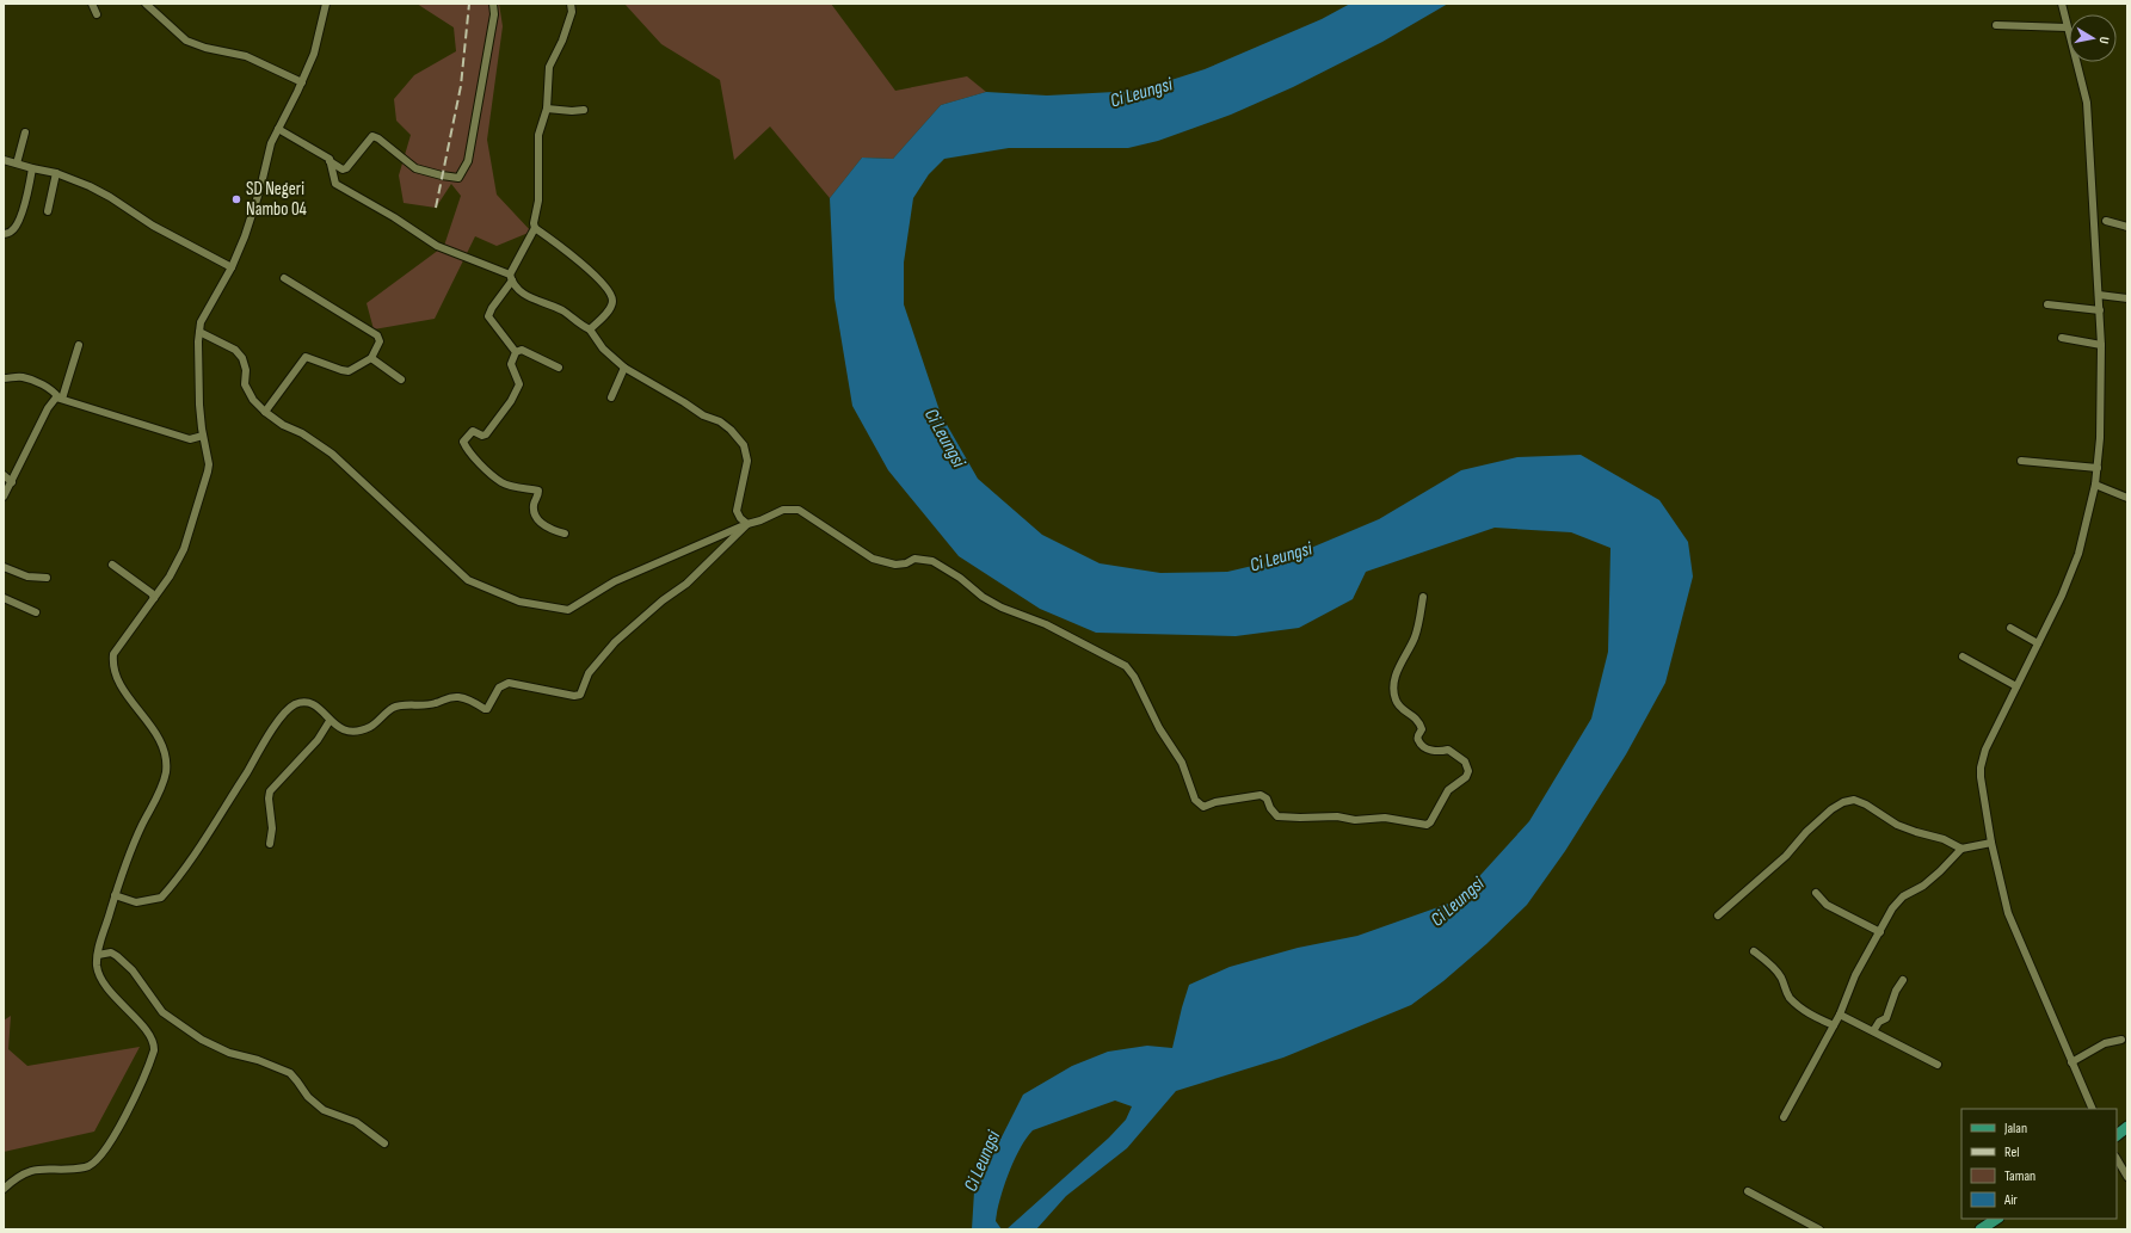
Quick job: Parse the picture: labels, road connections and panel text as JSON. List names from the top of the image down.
{
  "water": ["Ci Leungsi"],
  "places": ["SD Negeri Nambo 04"],
  "legend": [
    "Jalan",
    "Rel",
    "Taman",
    "Air"
  ],
  "north": "right"
}
